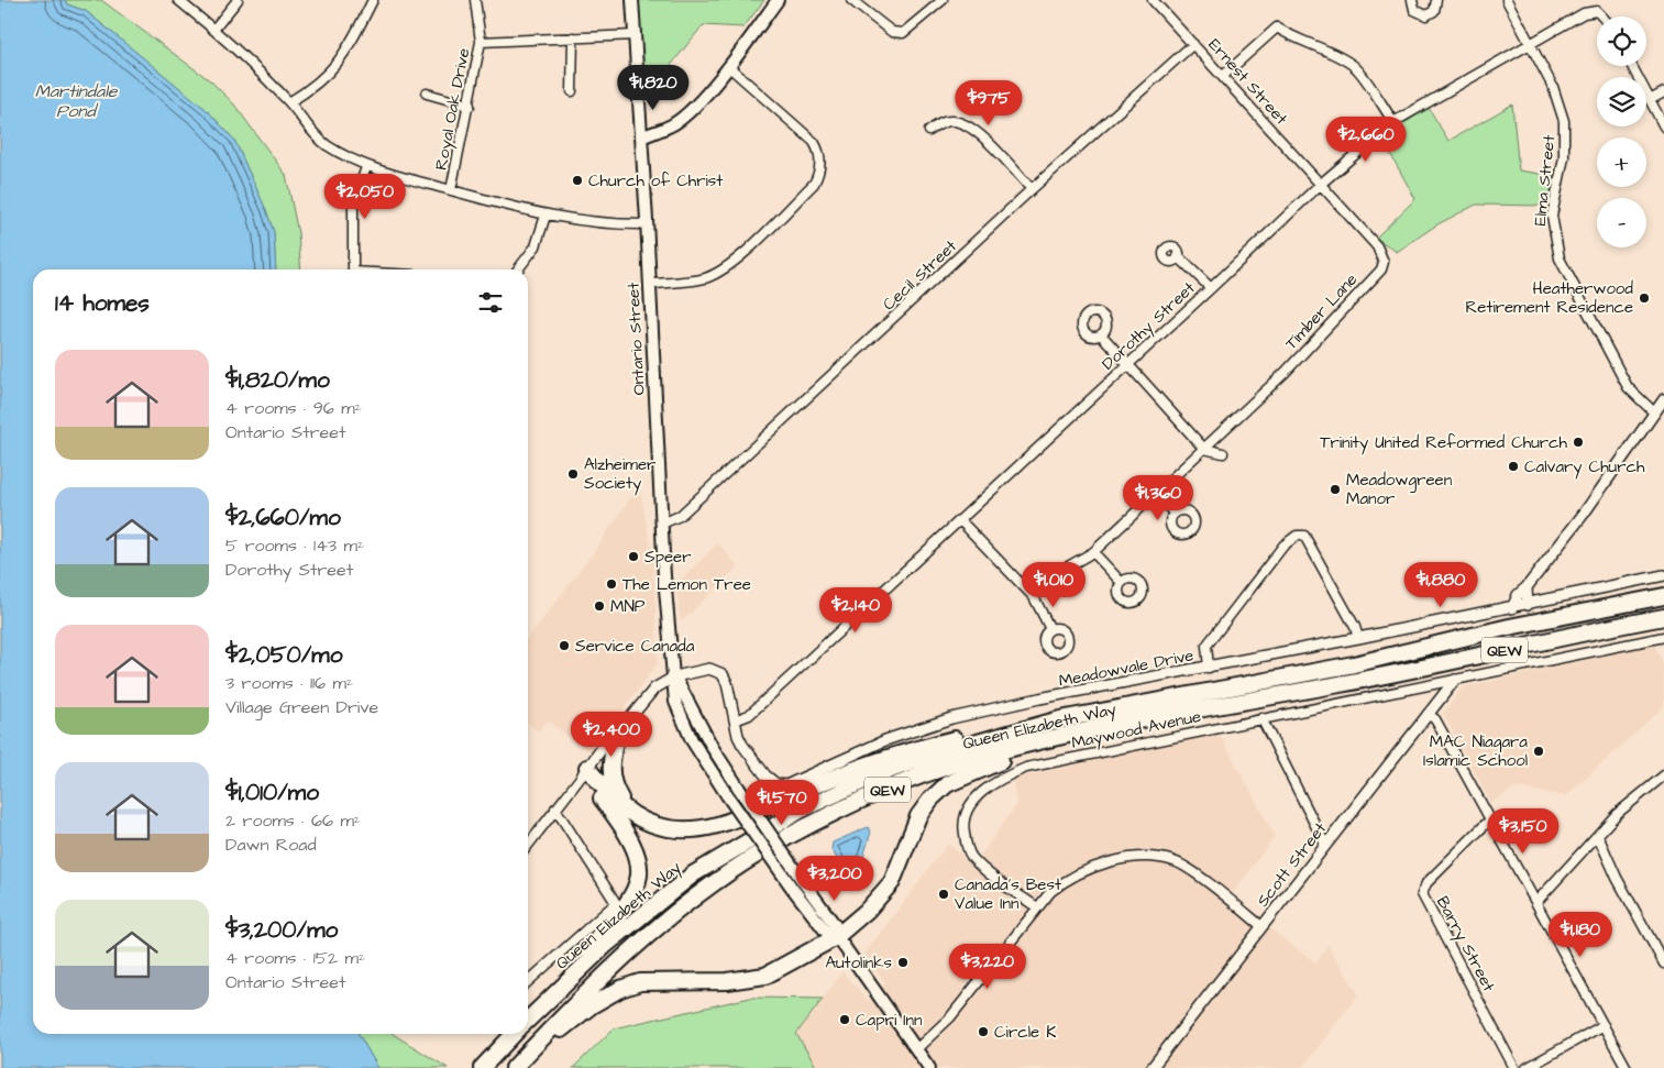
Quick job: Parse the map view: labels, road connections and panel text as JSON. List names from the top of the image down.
{
  "streets": {
    "highway": ["QEW", "Queen Elizabeth Way"],
    "main road": ["Ontario Street"],
    "street": [
      "Ernest Street",
      "Royal Oak Drive",
      "Elma Street",
      "Cecil Street",
      "Timber Lane",
      "Dorothy Street",
      "Meadowvale Drive",
      "Maywood Avenue",
      "Scott Street",
      "Barry Street"
    ]
  },
  "crossings": [
    ["Ernest Street", "Cecil Street"],
    ["Ernest Street", "Timber Lane"],
    ["Ernest Street", "Dorothy Street"],
    ["Elma Street", "Dorothy Street"],
    ["Cecil Street", "Ontario Street"],
    ["Timber Lane", "Dorothy Street"],
    ["Dorothy Street", "Meadowvale Drive"],
    ["Ontario Street", "Meadowvale Drive"],
    ["Maywood Avenue", "Scott Street"]
  ],
  "water": ["Martindale Pond"],
  "places": [
    "Church of Christ",
    "Heatherwood Retirement Residence",
    "Trinity United Reformed Church",
    "Calvary Church",
    "Alzheimer Society",
    "Meadowgreen Manor",
    "Speer",
    "The Lemon Tree",
    "MNP",
    "Service Canada",
    "MAC Niagara Islamic School",
    "Canada's Best Value Inn",
    "Autolinks",
    "Capri Inn",
    "Circle K"
  ],
  "page": {
    "map_buttons": ["+", "−"],
    "price": [
      "$1,820",
      "$975",
      "$2,660",
      "$2,050",
      "$1,360",
      "$1,010",
      "$1,880",
      "$2,140",
      "$2,400",
      "$1,570",
      "$3,150",
      "$3,200",
      "$1,180",
      "$3,220"
    ],
    "heading": "14 homes",
    "list": [
      {
        "name": "$1,820/mo",
        "note": "4 rooms · 96 m² · Ontario Street"
      },
      {
        "name": "$2,660/mo",
        "note": "5 rooms · 143 m² · Dorothy Street"
      },
      {
        "name": "$2,050/mo",
        "note": "3 rooms · 116 m² · Village Green Drive"
      },
      {
        "name": "$1,010/mo",
        "note": "2 rooms · 66 m² · Dawn Road"
      },
      {
        "name": "$3,200/mo",
        "note": "4 rooms · 152 m² · Ontario Street"
      }
    ]
  }
}
